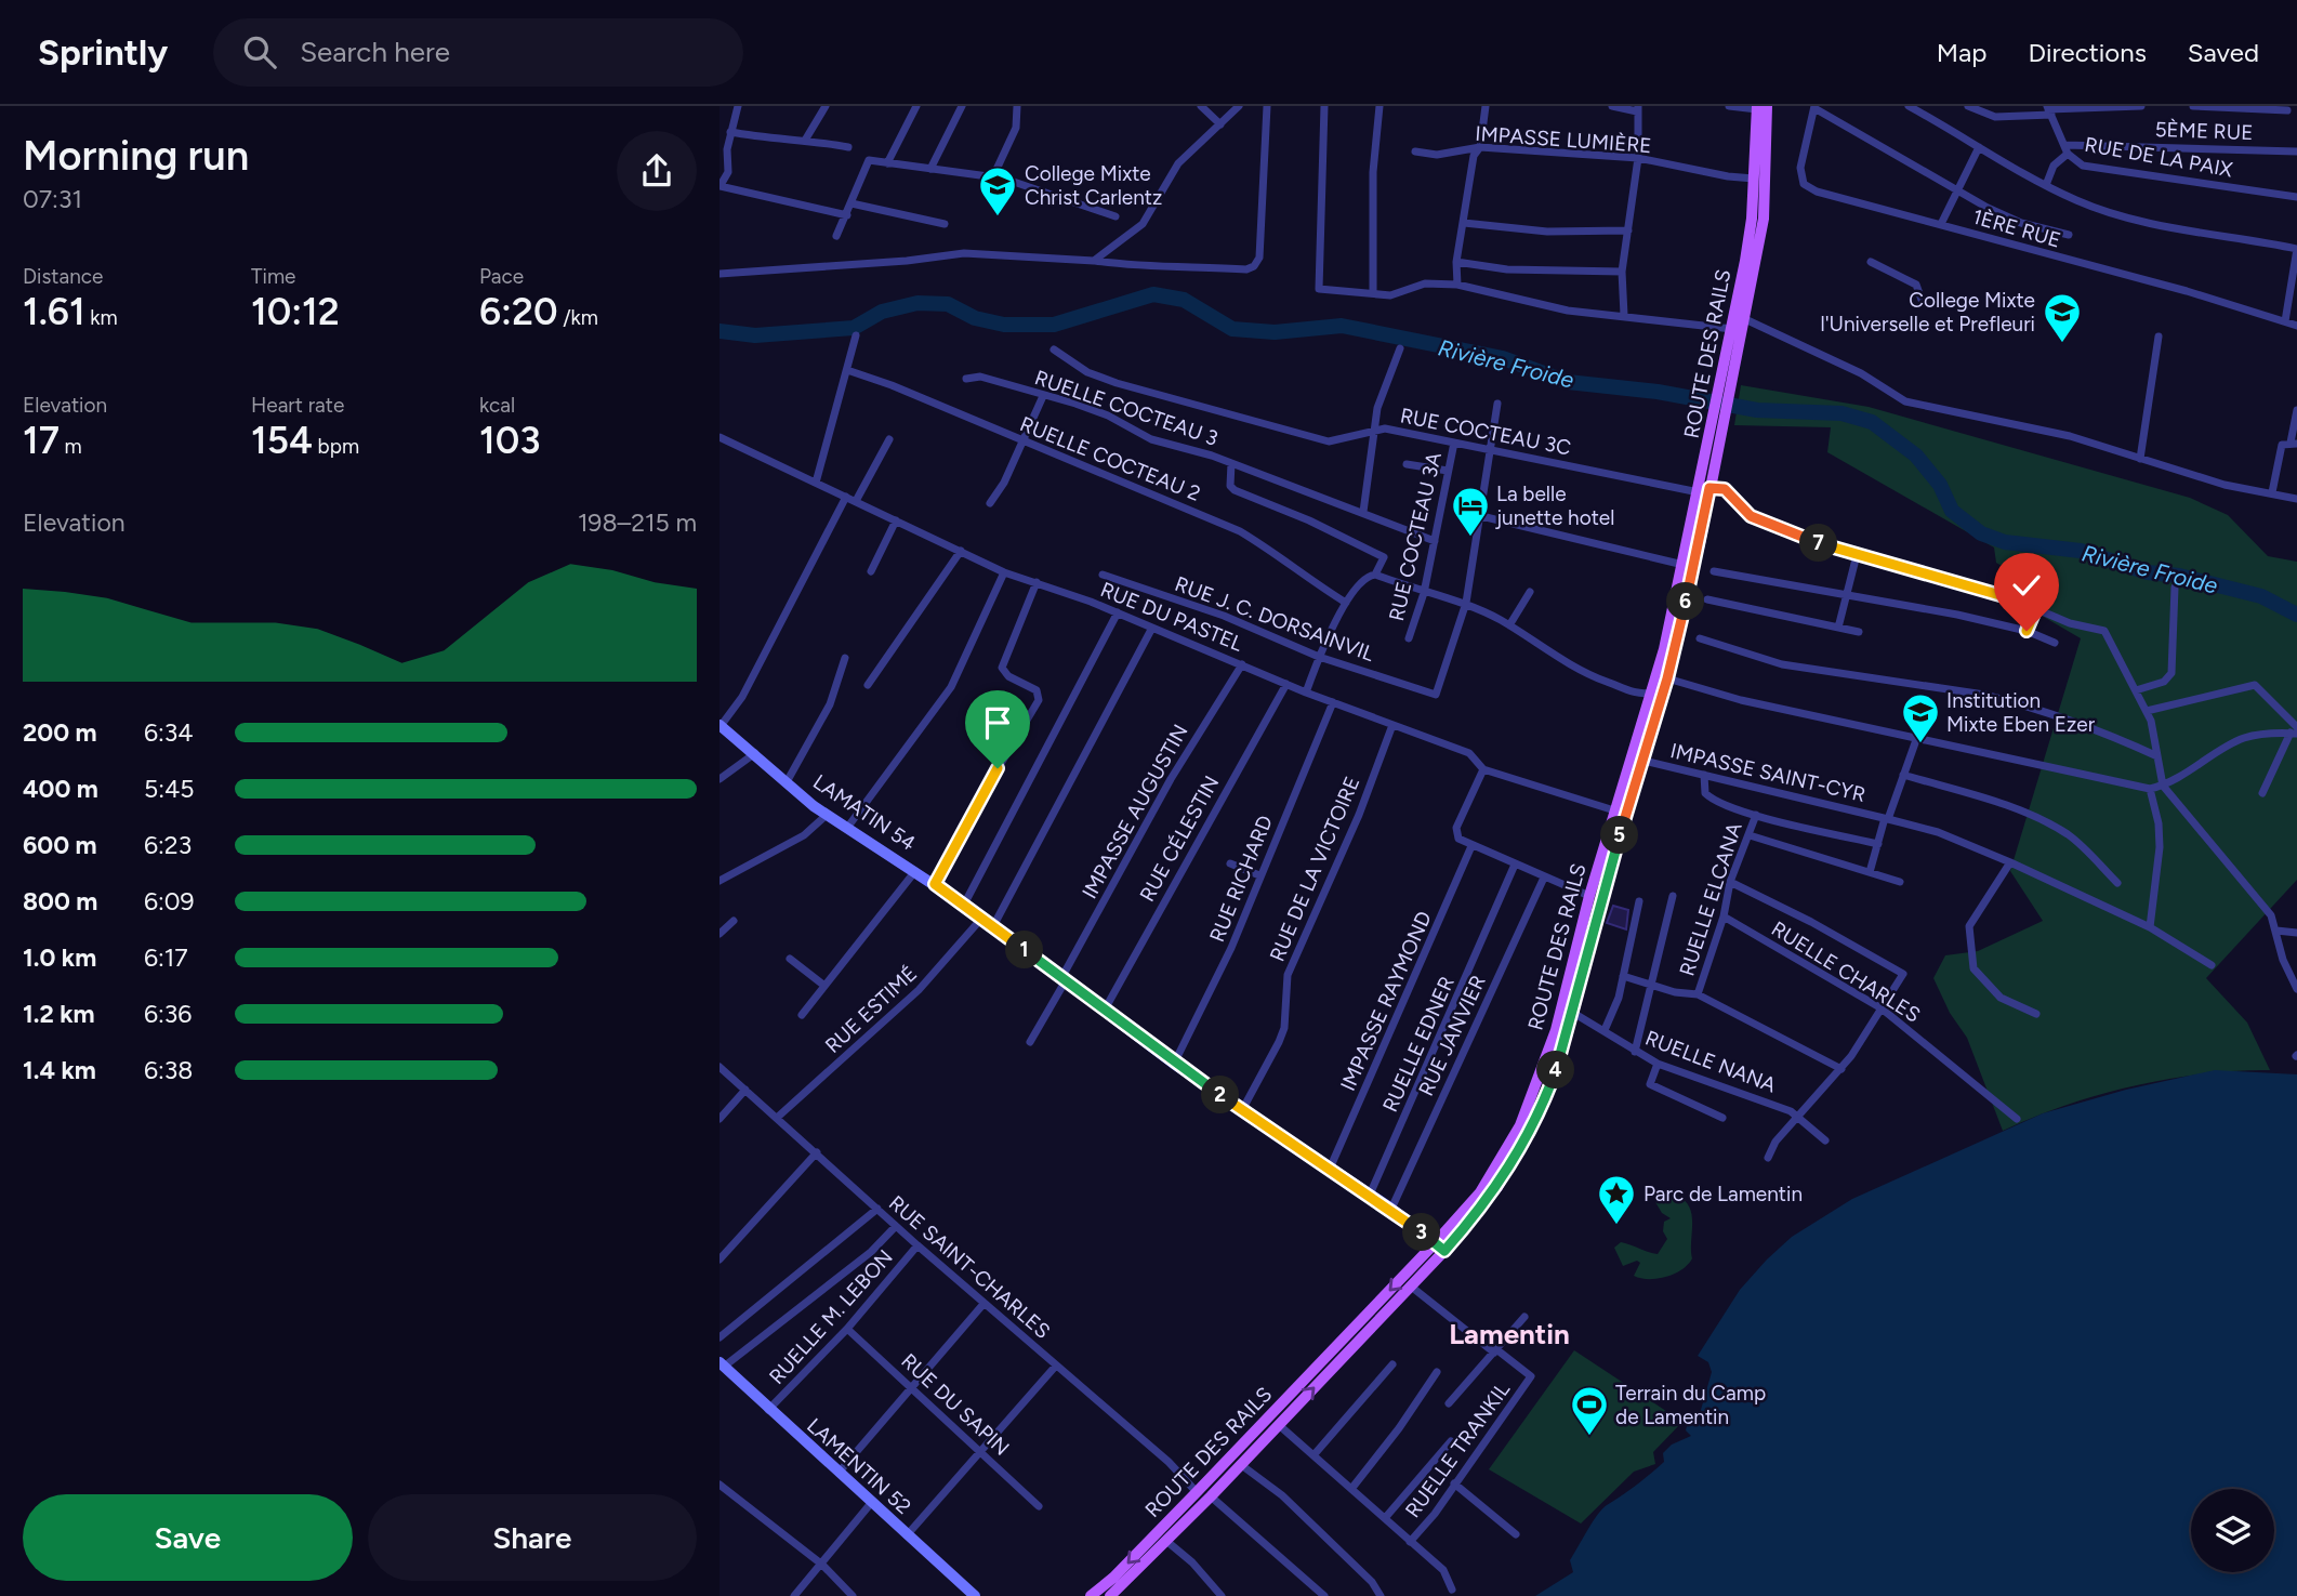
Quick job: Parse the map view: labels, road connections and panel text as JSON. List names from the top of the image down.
{
  "streets": {
    "main road": ["ROUTE DES RAILS"],
    "street": [
      "5ÈME RUE",
      "IMPASSE LUMIÈRE",
      "RUE DE LA PAIX",
      "1ÈRE RUE",
      "RUELLE COCTEAU 3",
      "RUE COCTEAU 3C",
      "RUELLE COCTEAU 2",
      "RUE COCTEAU 3A",
      "RUE DU PASTEL",
      "RUE J. C. DORSAINVIL",
      "IMPASSE SAINT-CYR",
      "IMPASSE AUGUSTIN",
      "LAMATIN 54",
      "RUE CÉLESTIN",
      "RUE DE LA VICTOIRE",
      "RUE RICHARD",
      "RUELLE ELCANA",
      "RUELLE CHARLES",
      "IMPASSE RAYMOND",
      "RUE ESTIMÉ",
      "RUE JANVIER",
      "RUELLE EDNER",
      "RUELLE NANA",
      "RUE SAINT-CHARLES",
      "RUELLE M. LEBON",
      "RUE DU SAPIN",
      "RUELLE TRANKIL",
      "LAMENTIN 52"
    ]
  },
  "crossings": [
    ["5ÈME RUE", "RUE DE LA PAIX"],
    ["IMPASSE LUMIÈRE", "ROUTE DES RAILS"],
    ["ROUTE DES RAILS", "RUE COCTEAU 3C"],
    ["ROUTE DES RAILS", "RUE DU PASTEL"],
    ["ROUTE DES RAILS", "IMPASSE SAINT-CYR"],
    ["ROUTE DES RAILS", "LAMATIN 54"],
    ["ROUTE DES RAILS", "RUELLE NANA"],
    ["ROUTE DES RAILS", "RUE SAINT-CHARLES"],
    ["RUELLE COCTEAU 3", "RUE COCTEAU 3A"],
    ["RUE COCTEAU 3C", "RUE COCTEAU 3A"],
    ["RUE DU PASTEL", "IMPASSE AUGUSTIN"],
    ["RUE DU PASTEL", "RUE CÉLESTIN"],
    ["RUE DU PASTEL", "RUE DE LA VICTOIRE"],
    ["RUE DU PASTEL", "RUE RICHARD"],
    ["IMPASSE AUGUSTIN", "LAMATIN 54"],
    ["LAMATIN 54", "RUE CÉLESTIN"],
    ["LAMATIN 54", "RUE DE LA VICTOIRE"],
    ["LAMATIN 54", "RUE RICHARD"],
    ["LAMATIN 54", "IMPASSE RAYMOND"],
    ["LAMATIN 54", "RUE ESTIMÉ"],
    ["LAMATIN 54", "RUE JANVIER"],
    ["LAMATIN 54", "RUELLE EDNER"],
    ["RUELLE ELCANA", "RUELLE CHARLES"],
    ["RUE ESTIMÉ", "RUE SAINT-CHARLES"],
    ["RUE SAINT-CHARLES", "RUELLE M. LEBON"],
    ["RUELLE M. LEBON", "RUE DU SAPIN"],
    ["RUELLE M. LEBON", "LAMENTIN 52"]
  ],
  "districts": ["Lamentin"],
  "water": ["Rivière Froide"],
  "places": {
    "school or university": ["College Mixte Christ Carlentz", "College Mixte l'Universelle et Prefleuri", "Institution Mixte Eben Ezer"],
    "hotel": ["La belle junette hotel"],
    "place": ["Parc de Lamentin"],
    "sports": ["Terrain du Camp de Lamentin"]
  },
  "page": {
    "header": "Sprintly",
    "search": "Search here",
    "nav": ["Map", "Directions", "Saved"],
    "heading": ["Morning run", "07:31"],
    "stats": [
      ["Distance", "1.61 km"],
      ["Time", "10:12"],
      ["Pace", "6:20 /km"],
      ["Elevation", "17 m"],
      ["Heart rate", "154 bpm"],
      ["kcal", "103"]
    ],
    "chart": ["Elevation", "198–215 m"],
    "pins": [
      "7",
      "6",
      "5",
      "1",
      "4",
      "2",
      "3"
    ],
    "list": [
      {
        "name": "200 m",
        "note": "6:34"
      },
      {
        "name": "400 m",
        "note": "5:45"
      },
      {
        "name": "600 m",
        "note": "6:23"
      },
      {
        "name": "800 m",
        "note": "6:09"
      },
      {
        "name": "1.0 km",
        "note": "6:17"
      },
      {
        "name": "1.2 km",
        "note": "6:36"
      },
      {
        "name": "1.4 km",
        "note": "6:38"
      }
    ],
    "buttons": ["Save", "Share"]
  }
}
